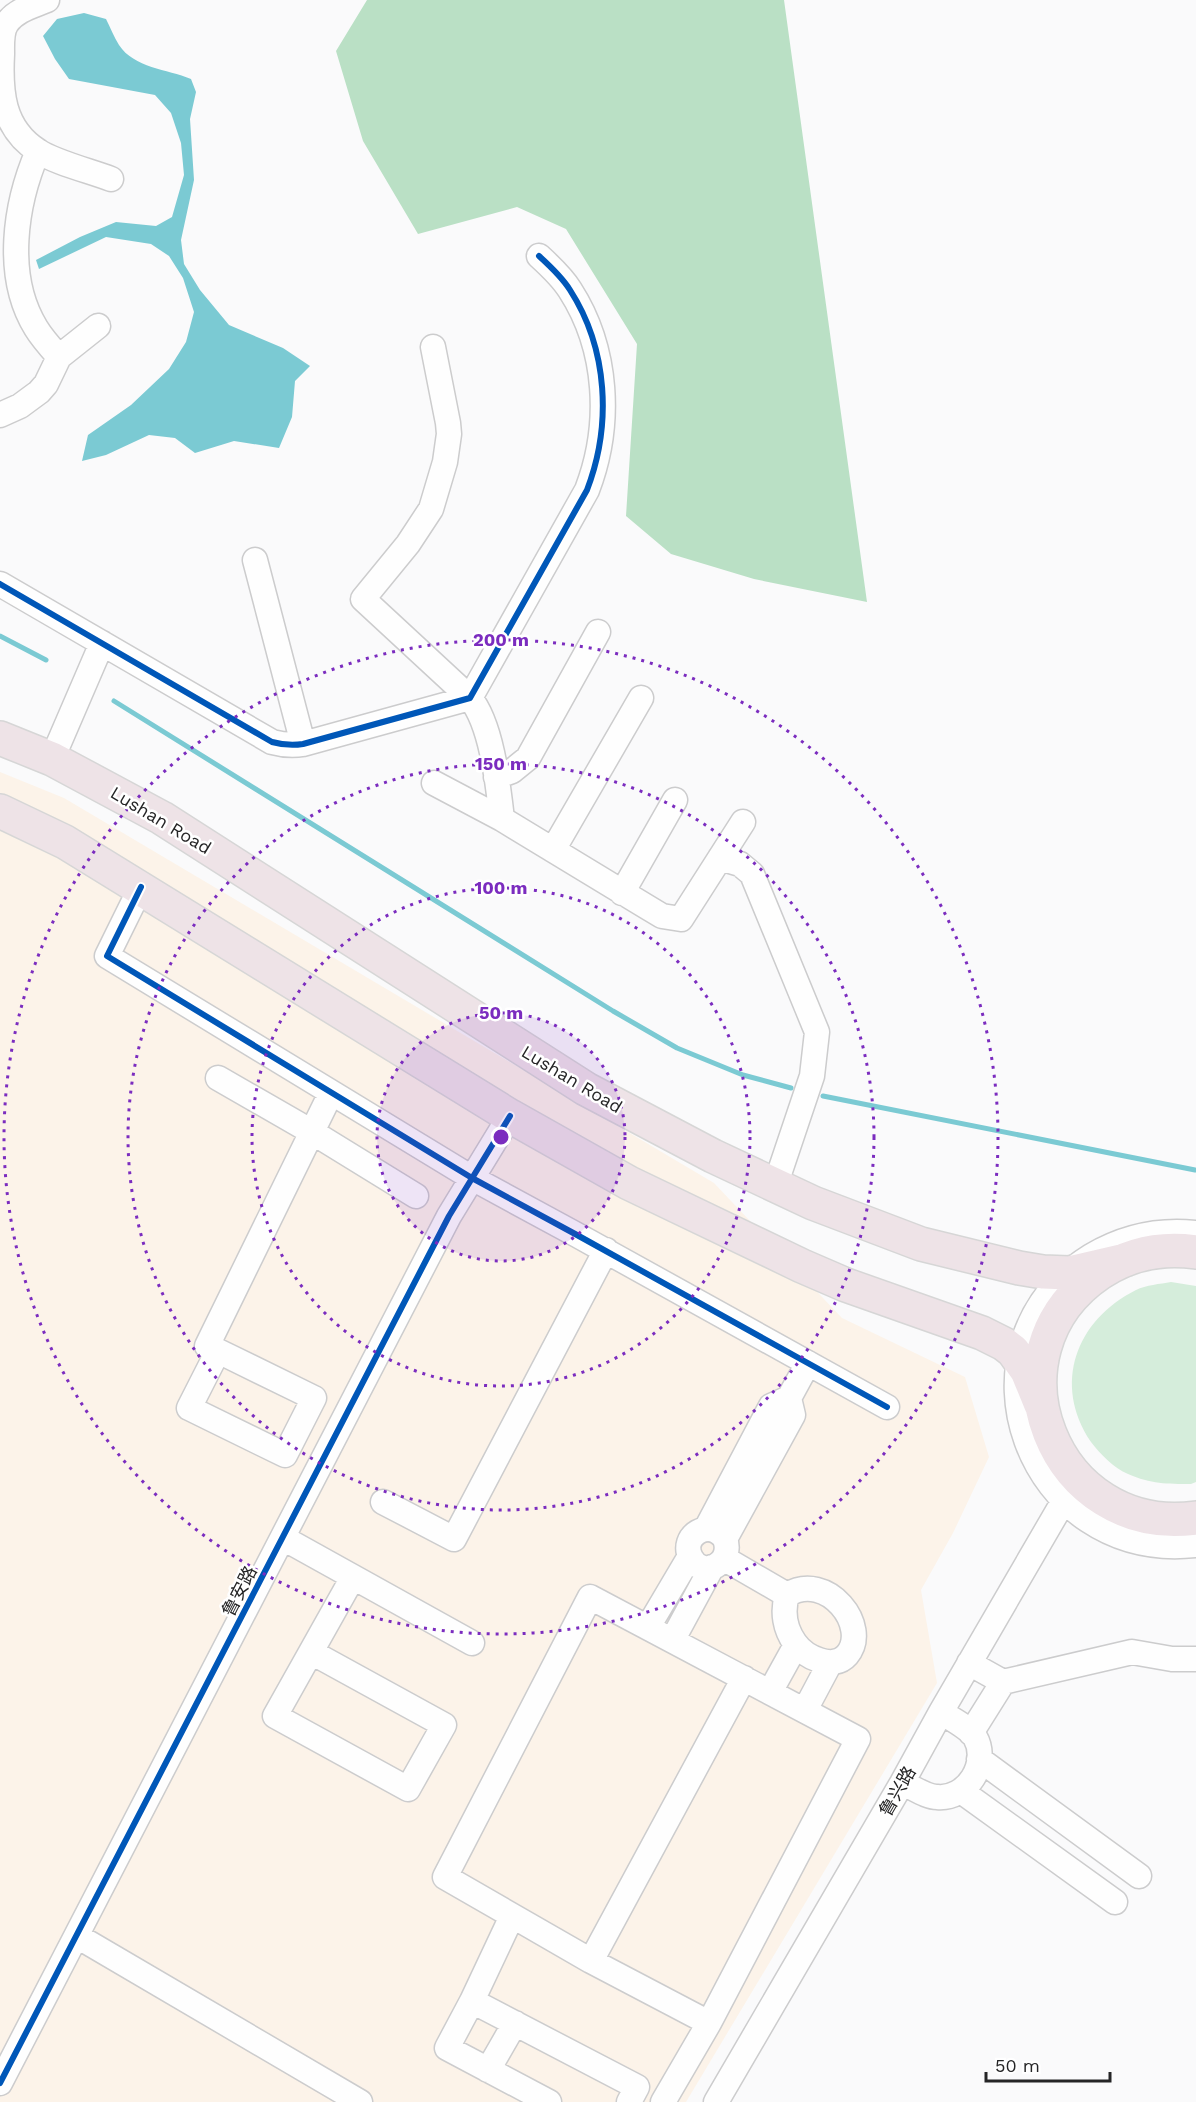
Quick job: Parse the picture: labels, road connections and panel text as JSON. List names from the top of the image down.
{
  "streets": {
    "highway": ["Lushan Road"],
    "street": ["鲁安路", "鲁兴路"]
  },
  "scale_bar": "50 m",
  "rings": [
    "200 m",
    "150 m",
    "100 m",
    "50 m"
  ]
}
